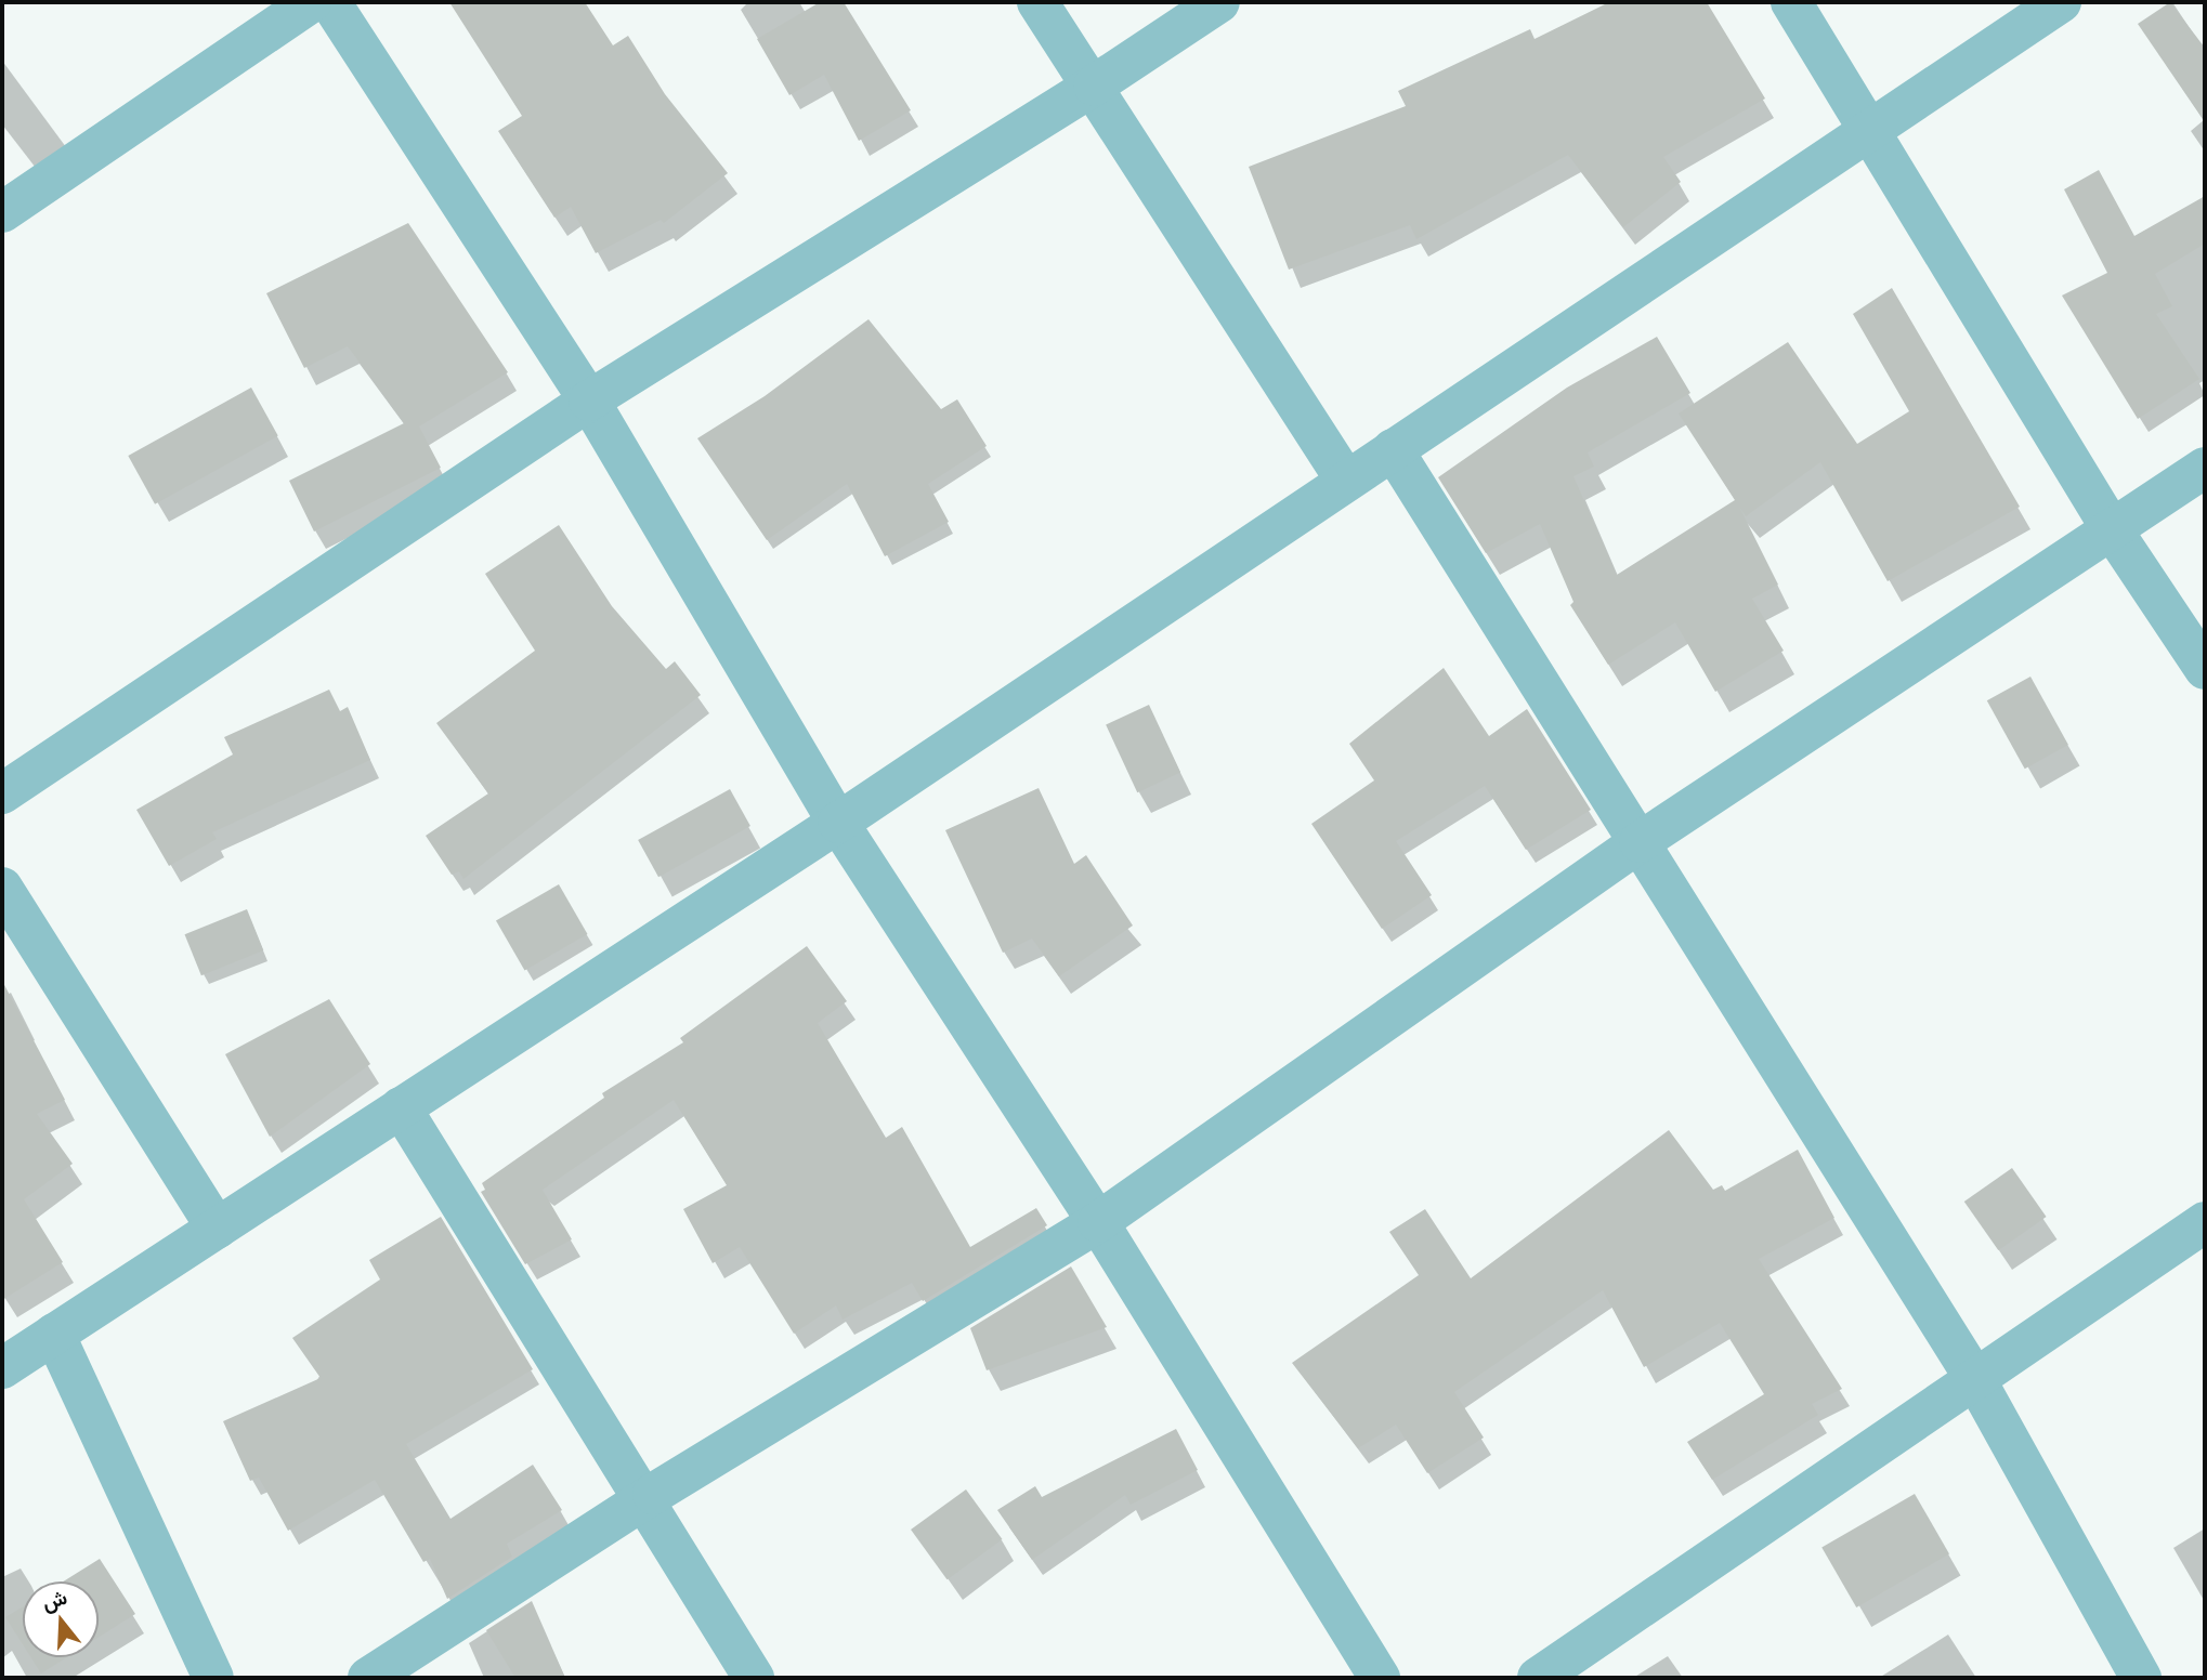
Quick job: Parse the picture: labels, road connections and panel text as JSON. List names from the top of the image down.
{
  "north": "top"
}
